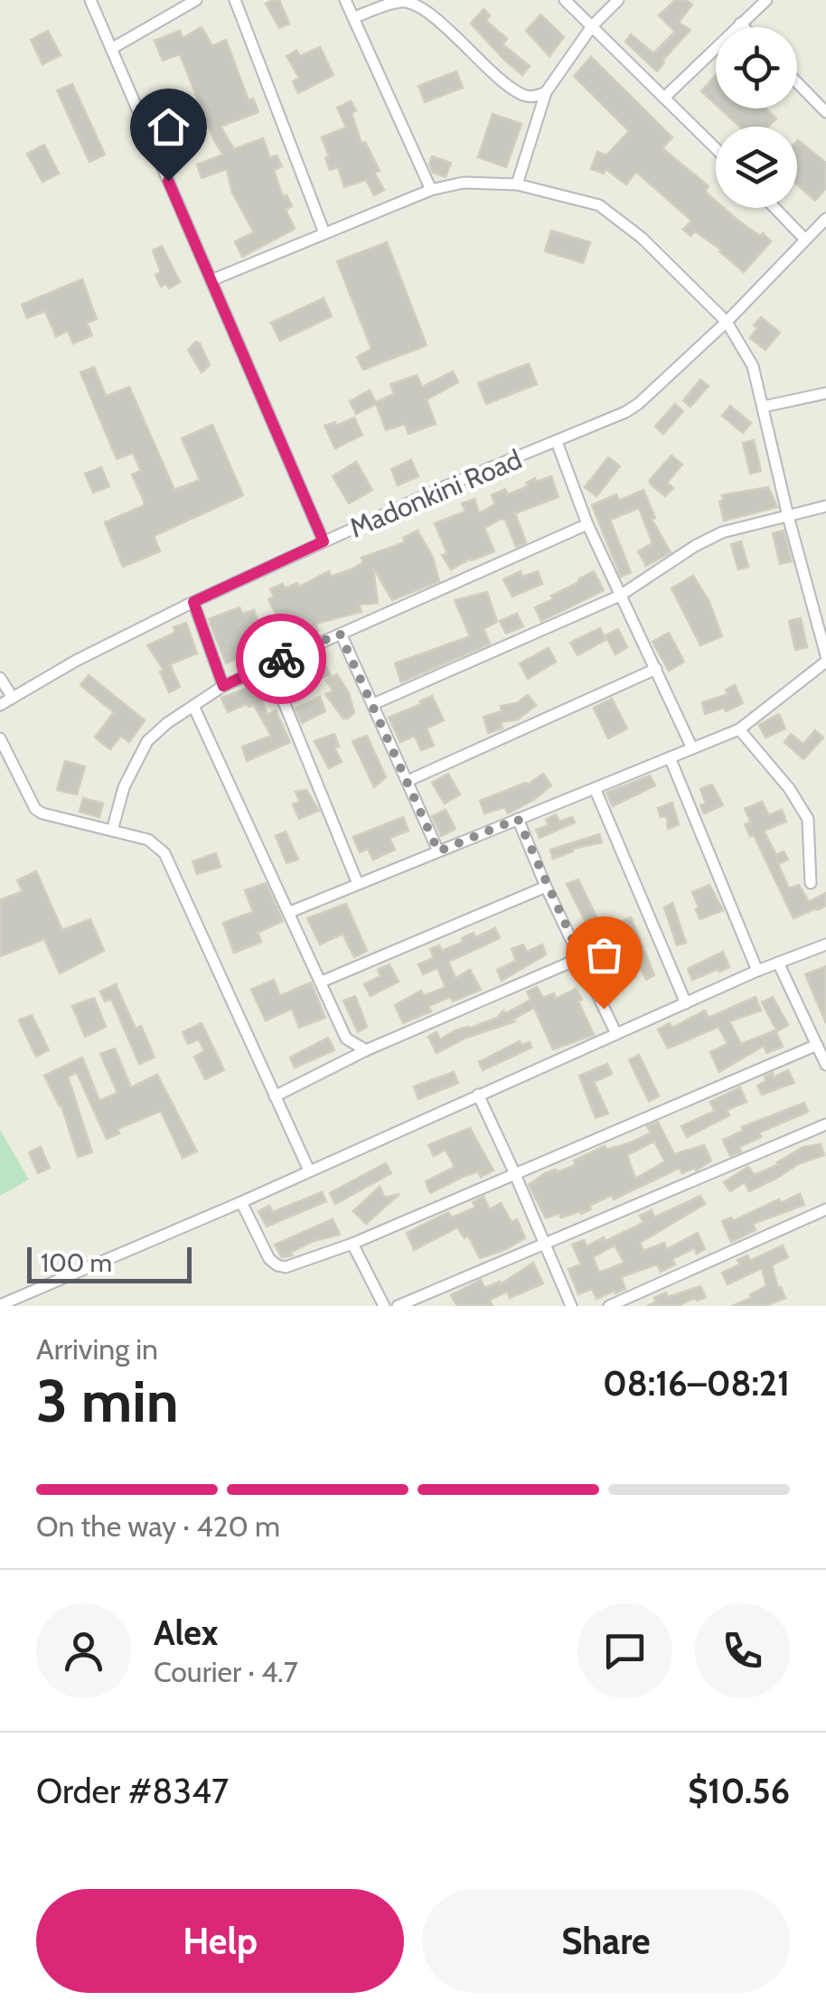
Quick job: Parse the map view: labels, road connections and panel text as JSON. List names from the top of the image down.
{
  "streets": {
    "street": ["Madonkini Road"]
  },
  "scale_bar": "100 m",
  "page": {
    "scale": "100 m",
    "heading": ["3 min", "Arriving in", "08:16–08:21"],
    "panel": [
      "Alex",
      "Courier · 4.7",
      "Order #8347",
      "$10.56"
    ],
    "bar": "On the way · 420 m",
    "buttons": ["Help", "Share"]
  }
}
